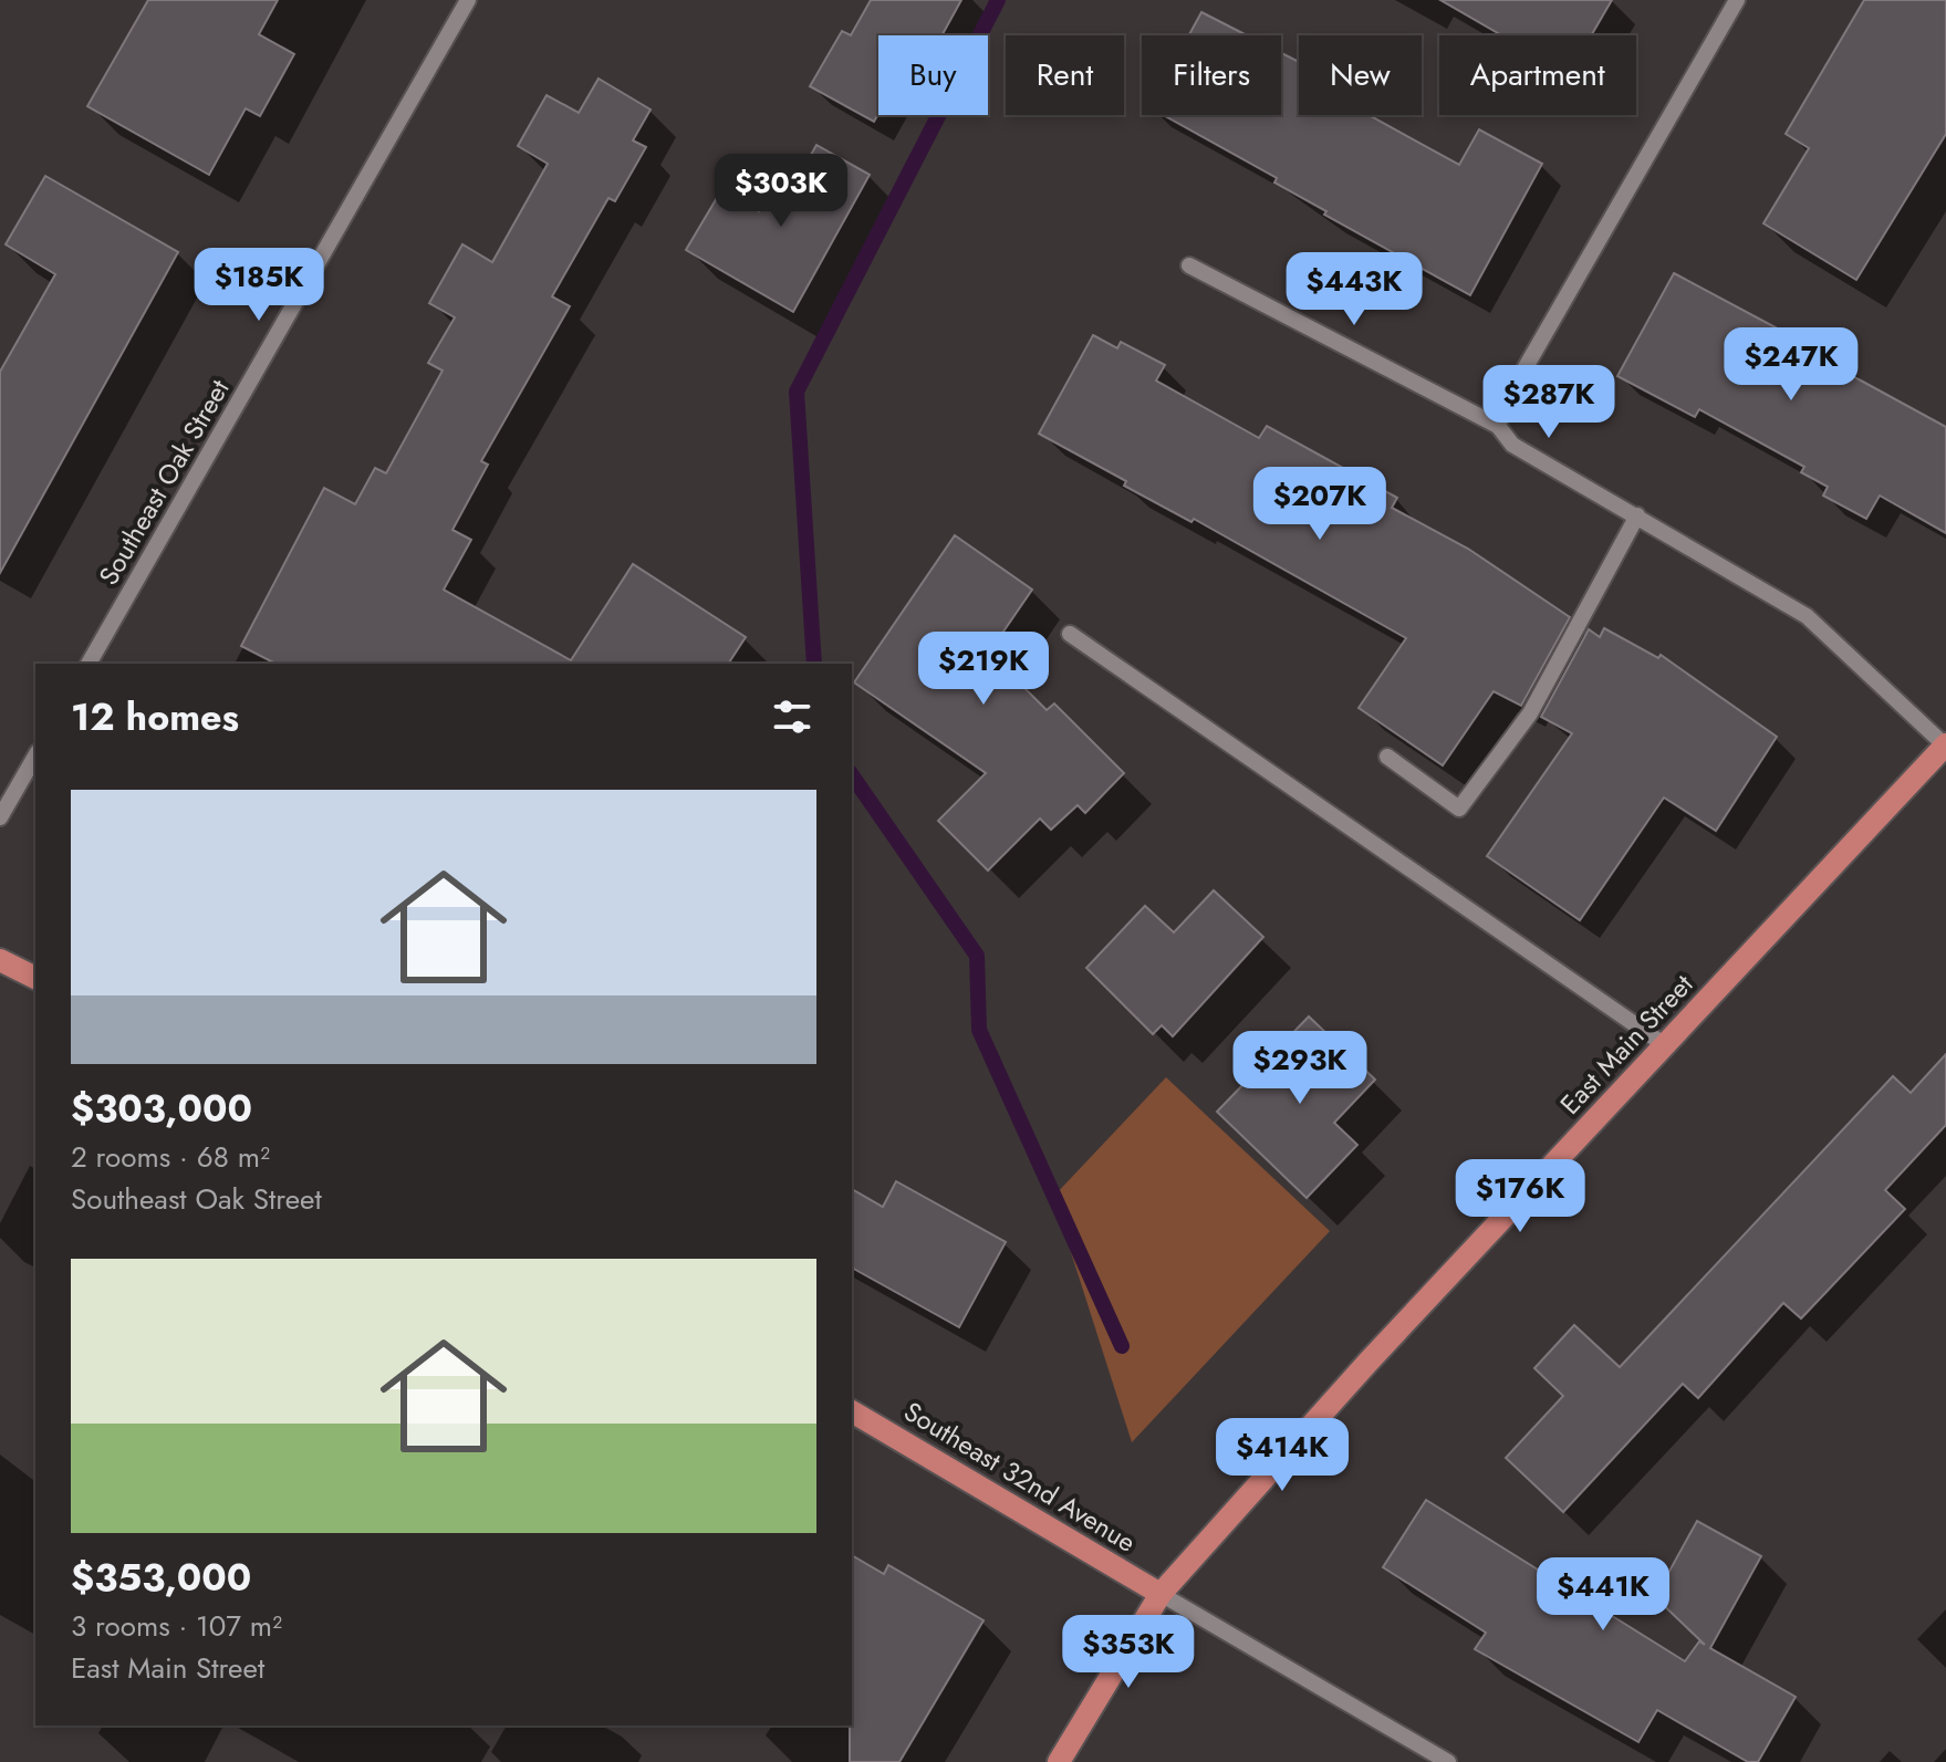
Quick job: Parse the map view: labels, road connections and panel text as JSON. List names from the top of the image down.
{
  "streets": {
    "main road": ["East Main Street", "Southeast 32nd Avenue"],
    "street": ["Southeast Oak Street"]
  },
  "crossings": [
    ["East Main Street", "Southeast 32nd Avenue"]
  ],
  "page": {
    "chip": [
      "Buy",
      "Rent",
      "Filters",
      "New",
      "Apartment"
    ],
    "price": [
      "$303K",
      "$185K",
      "$443K",
      "$247K",
      "$287K",
      "$207K",
      "$219K",
      "$293K",
      "$176K",
      "$414K",
      "$441K",
      "$353K"
    ],
    "heading": "12 homes",
    "list": [
      {
        "name": "$303,000",
        "note": "2 rooms · 68 m² · Southeast Oak Street"
      },
      {
        "name": "$353,000",
        "note": "3 rooms · 107 m² · East Main Street"
      }
    ]
  }
}
